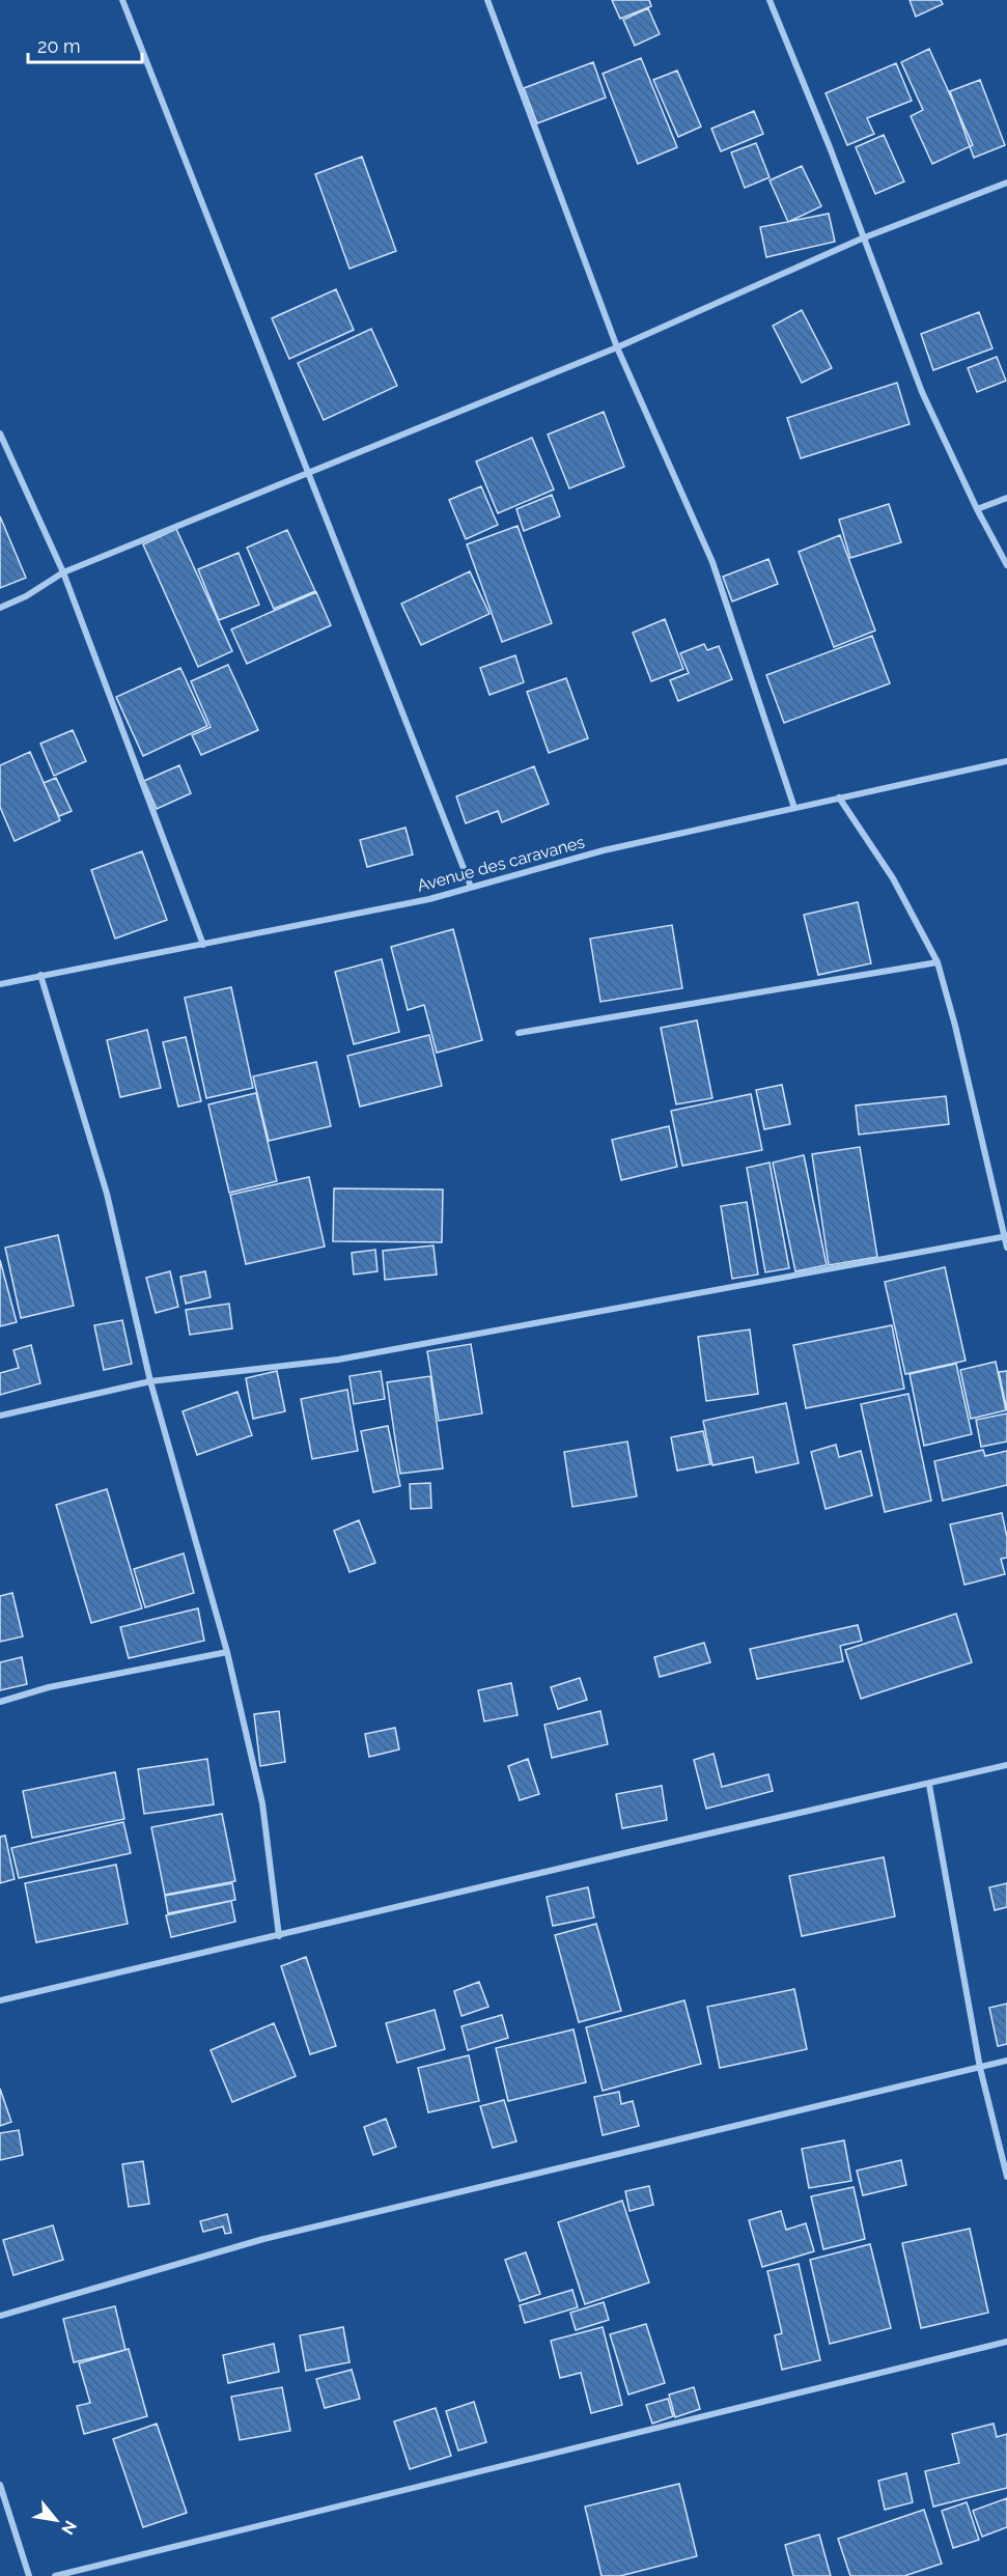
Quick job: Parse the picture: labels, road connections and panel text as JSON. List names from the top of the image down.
{
  "streets": {
    "street": ["Avenue des caravanes"]
  },
  "scale_bar": "20 m",
  "north": "bottom right"
}
